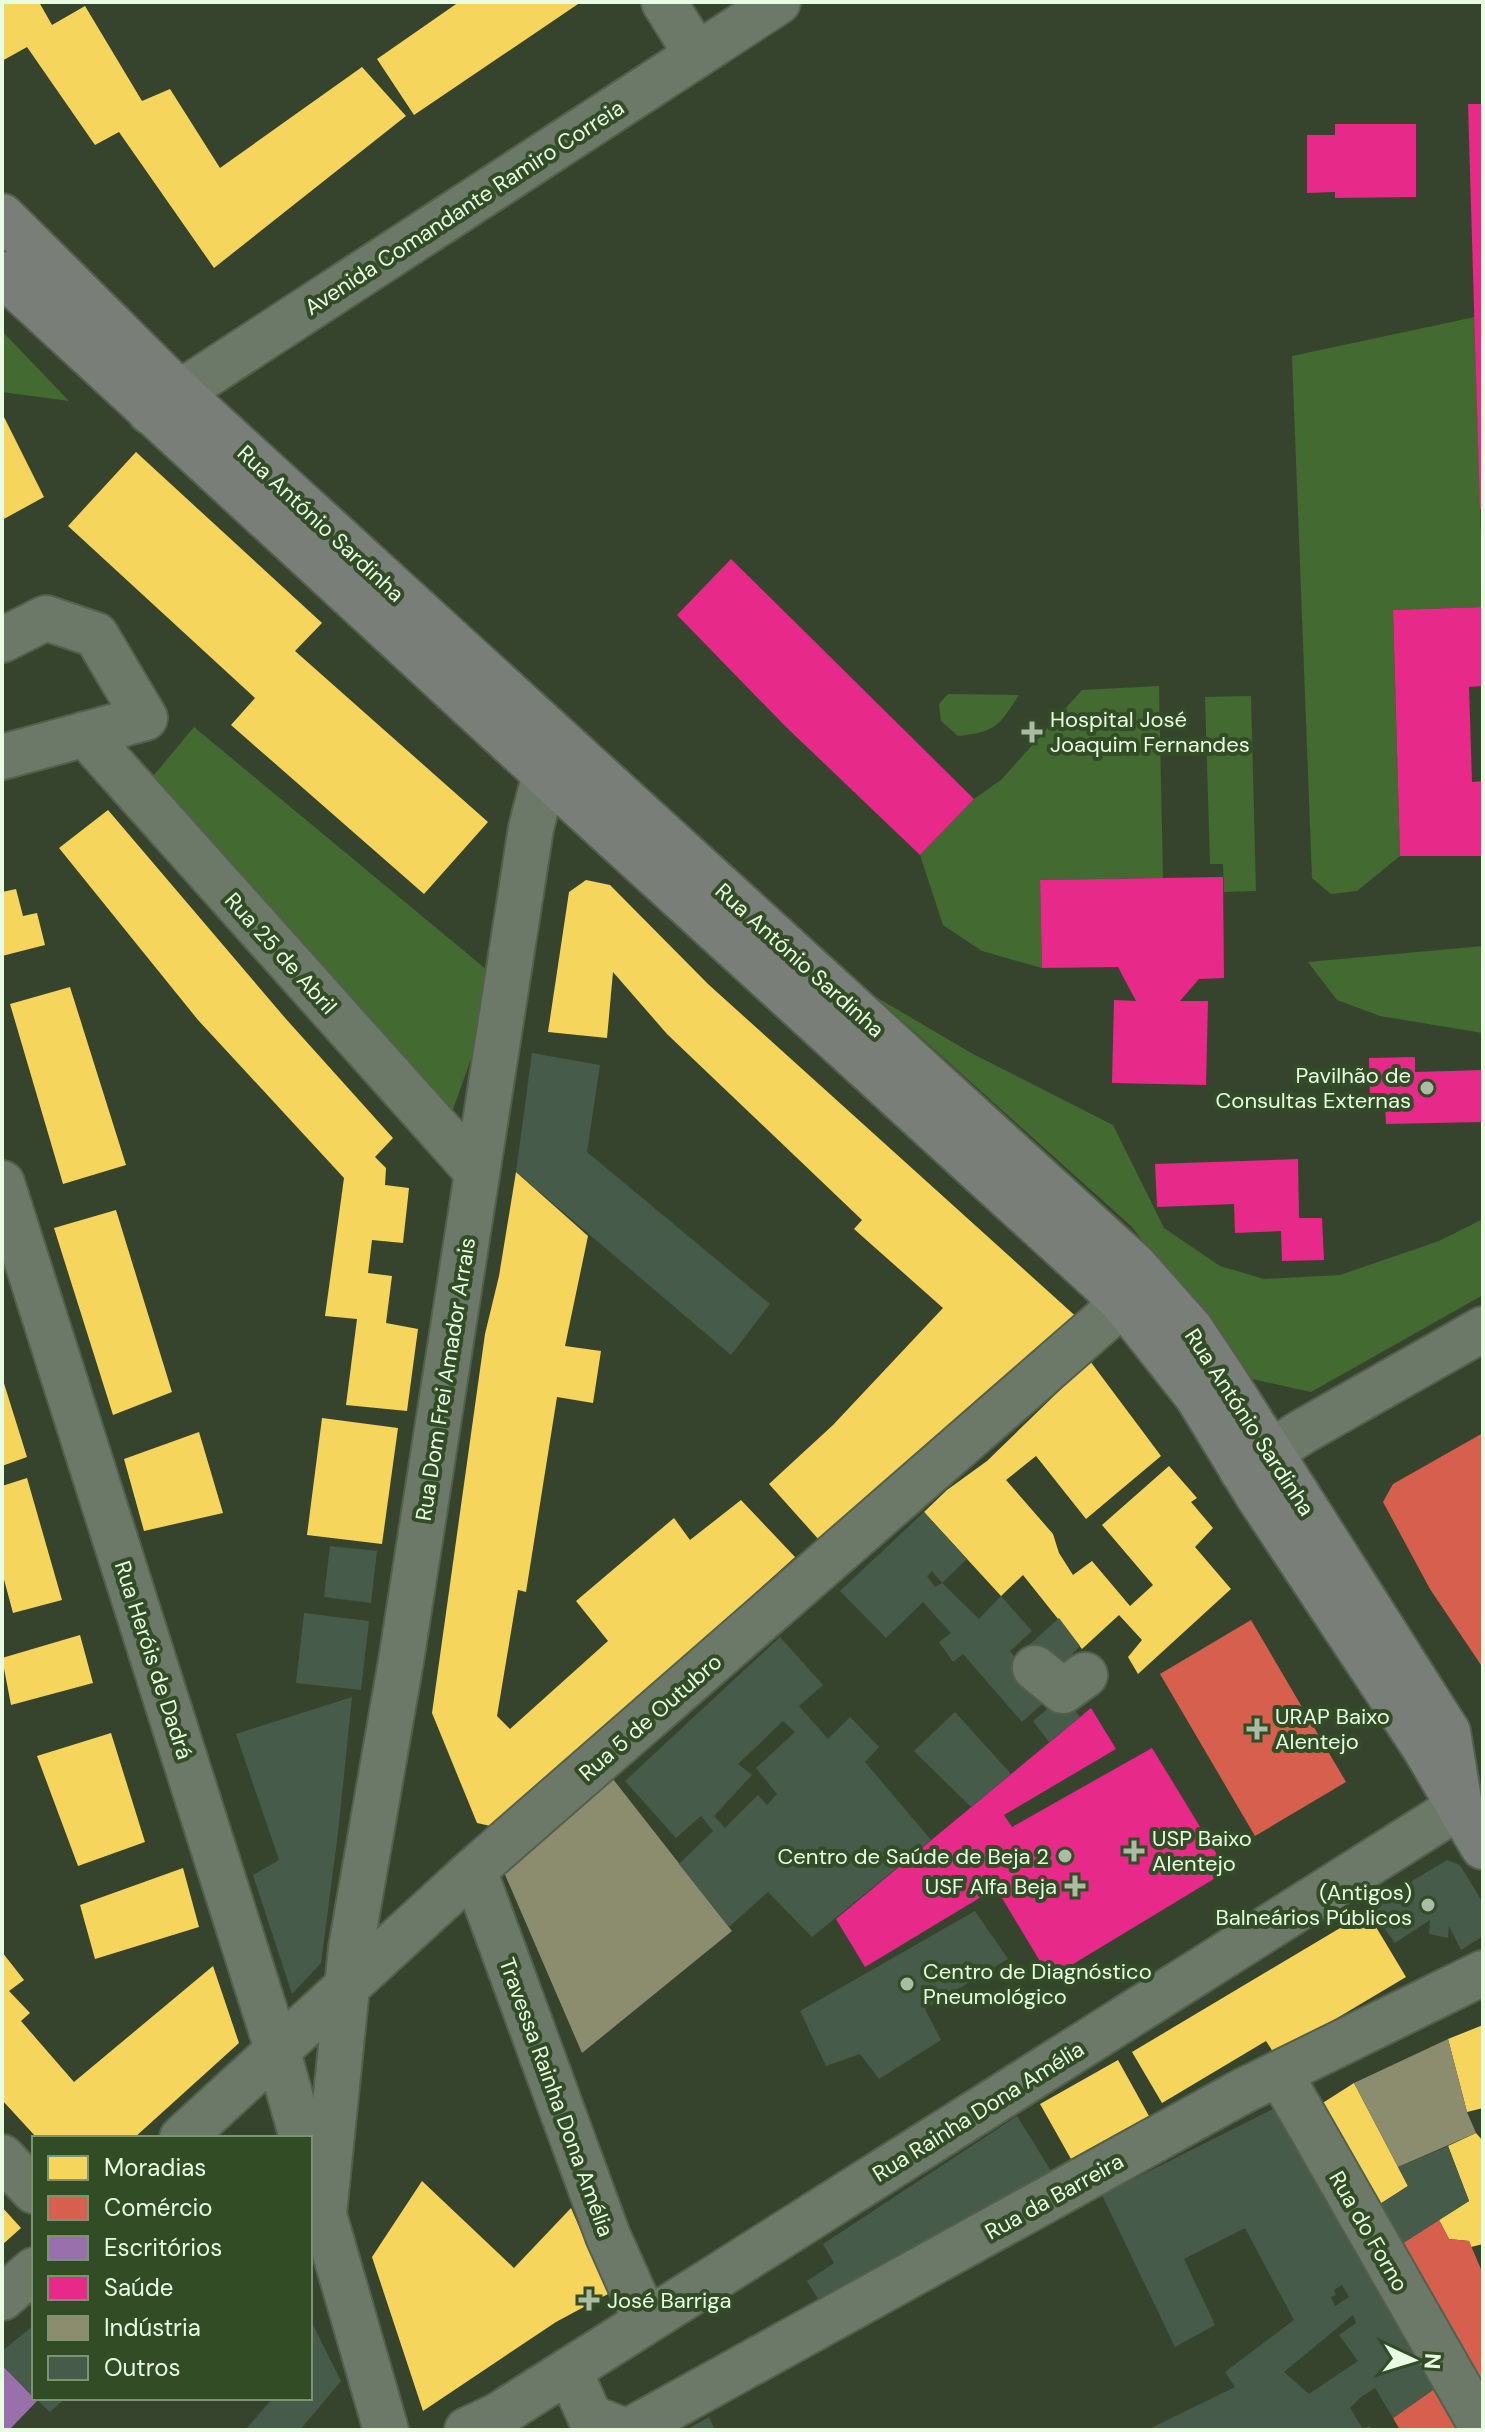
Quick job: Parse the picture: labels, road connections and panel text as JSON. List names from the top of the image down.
{
  "streets": {
    "main road": ["Rua António Sardinha"],
    "street": [
      "Avenida Comandante Ramiro Correia",
      "Rua 25 de Abril",
      "Rua Dom Frei Amador Arrais",
      "Rua Heróis de Dadrá",
      "Rua 5 de Outubro",
      "Travessa Rainha Dona Amélia",
      "Rua Rainha Dona Amélia",
      "Rua da Barreira",
      "Rua do Forno"
    ]
  },
  "crossings": [
    ["Avenida Comandante Ramiro Correia", "Rua António Sardinha"],
    ["Rua António Sardinha", "Rua Dom Frei Amador Arrais"],
    ["Rua António Sardinha", "Rua 5 de Outubro"],
    ["Rua António Sardinha", "Rua Rainha Dona Amélia"],
    ["Rua 25 de Abril", "Rua Dom Frei Amador Arrais"],
    ["Rua Dom Frei Amador Arrais", "Rua 5 de Outubro"],
    ["Rua Heróis de Dadrá", "Rua 5 de Outubro"],
    ["Rua 5 de Outubro", "Travessa Rainha Dona Amélia"],
    ["Travessa Rainha Dona Amélia", "Rua Rainha Dona Amélia"],
    ["Rua da Barreira", "Rua do Forno"]
  ],
  "places": {
    "health": [
      "Hospital José Joaquim Fernandes",
      "URAP Baixo Alentejo",
      "USP Baixo Alentejo",
      "USF Alfa Beja",
      "José Barriga"
    ],
    "other": [
      "Pavilhão de Consultas Externas",
      "Centro de Saúde de Beja 2",
      "(Antigos) Balneários Públicos",
      "Centro de Diagnóstico Pneumológico"
    ]
  },
  "legend": [
    "Moradias",
    "Comércio",
    "Escritórios",
    "Saúde",
    "Indústria",
    "Outros"
  ],
  "north": "right"
}
